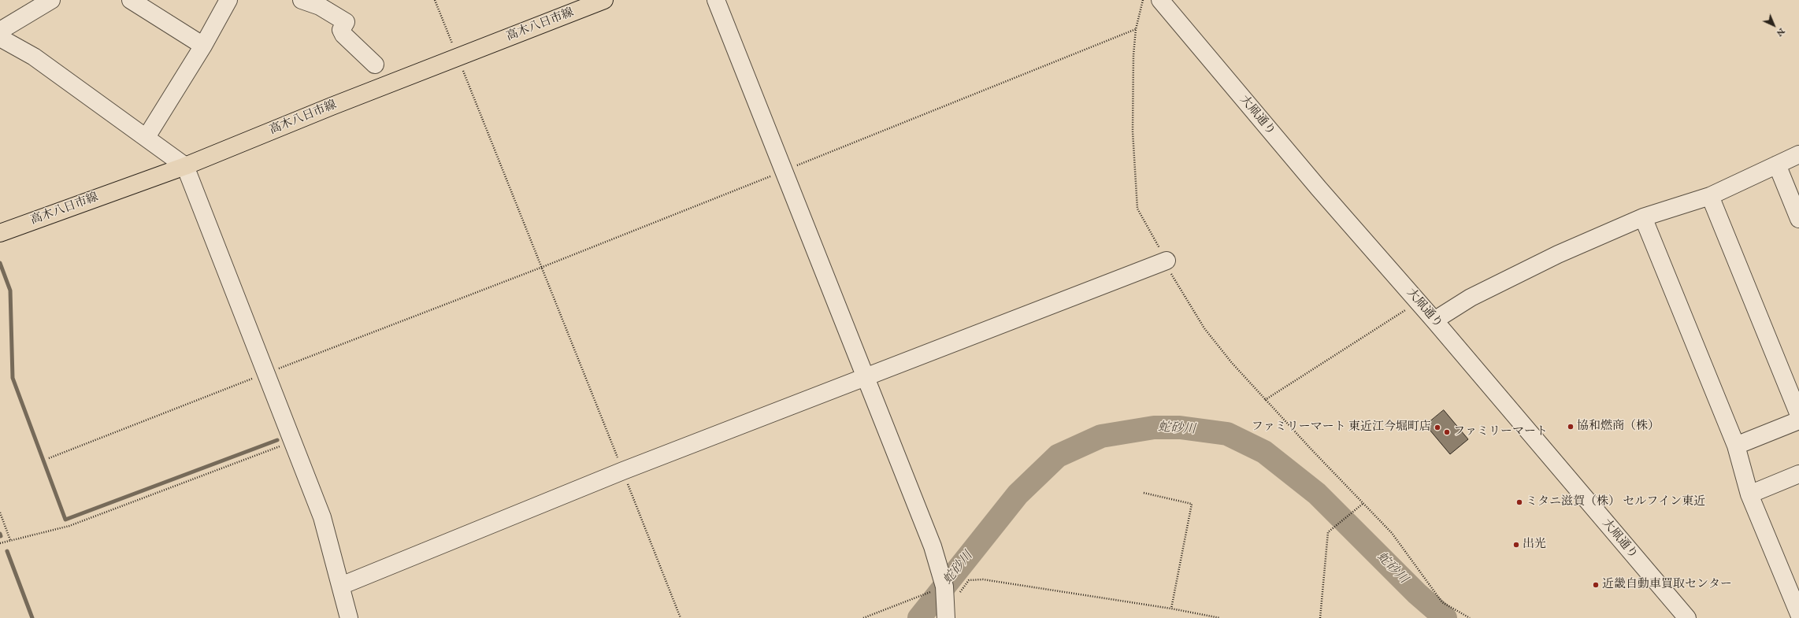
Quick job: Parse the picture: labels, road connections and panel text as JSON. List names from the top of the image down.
{
  "streets": {
    "main road": ["高木八日市線"],
    "street": ["大凧通り"]
  },
  "water": ["蛇砂川"],
  "places": [
    "協和燃商（株）",
    "ファミリーマート 東近江今堀町店",
    "ファミリーマート",
    "ミタニ滋賀（株） セルフイン東近",
    "出光",
    "近畿自動車買取センター"
  ],
  "north": "bottom right"
}
